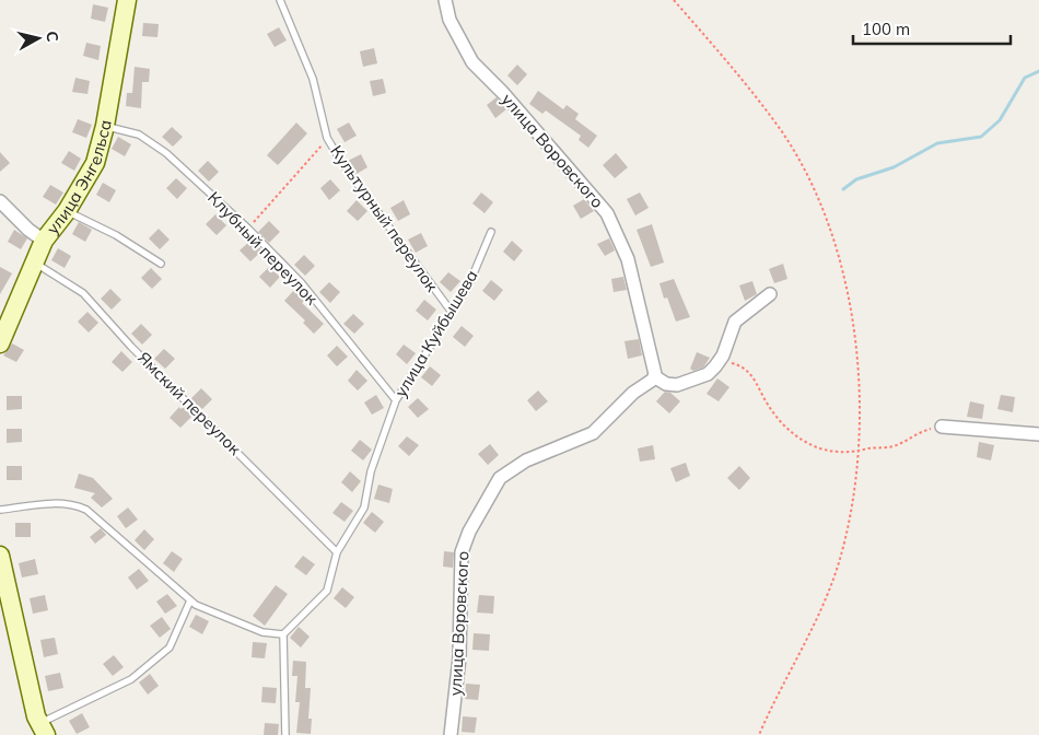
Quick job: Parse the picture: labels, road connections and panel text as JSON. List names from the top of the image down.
{
  "streets": {
    "street": ["улица Воровского", "улица Энгельса"],
    "lane": [
      "Культурный переулок",
      "Клубный переулок",
      "улица Куйбышева",
      "Ямский переулок"
    ]
  },
  "crossings": [
    ["улица Энгельса", "Клубный переулок"],
    ["улица Энгельса", "Ямский переулок"],
    ["Культурный переулок", "улица Куйбышева"],
    ["Клубный переулок", "улица Куйбышева"],
    ["улица Куйбышева", "Ямский переулок"]
  ],
  "scale_bar": "100 m",
  "north": "right"
}
